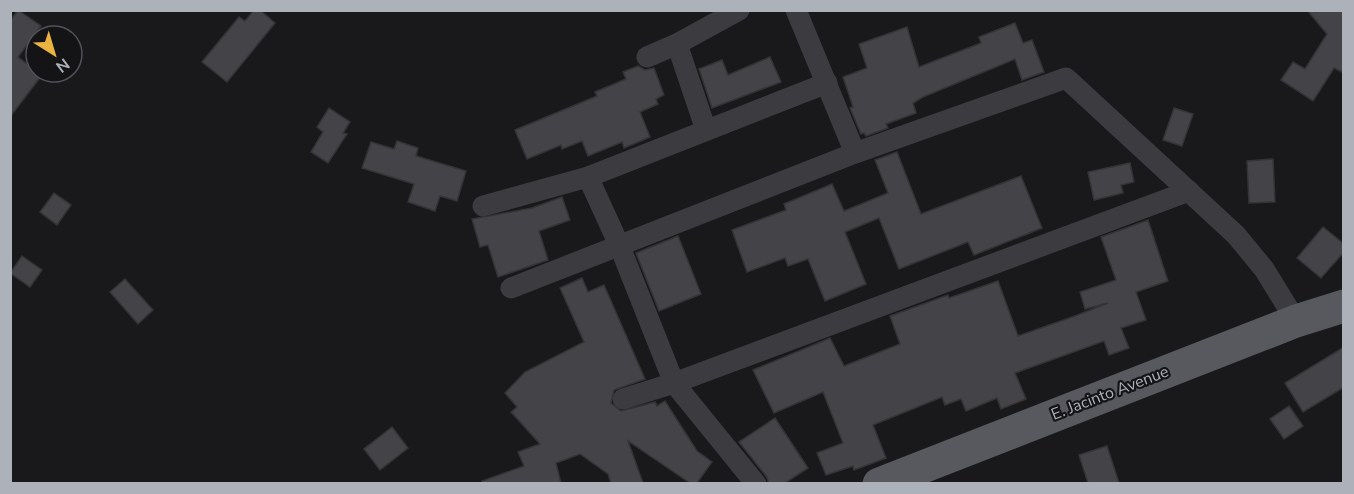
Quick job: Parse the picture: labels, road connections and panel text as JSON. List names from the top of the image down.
{
  "streets": {
    "main road": ["E. Jacinto Avenue"]
  },
  "north": "bottom right"
}
